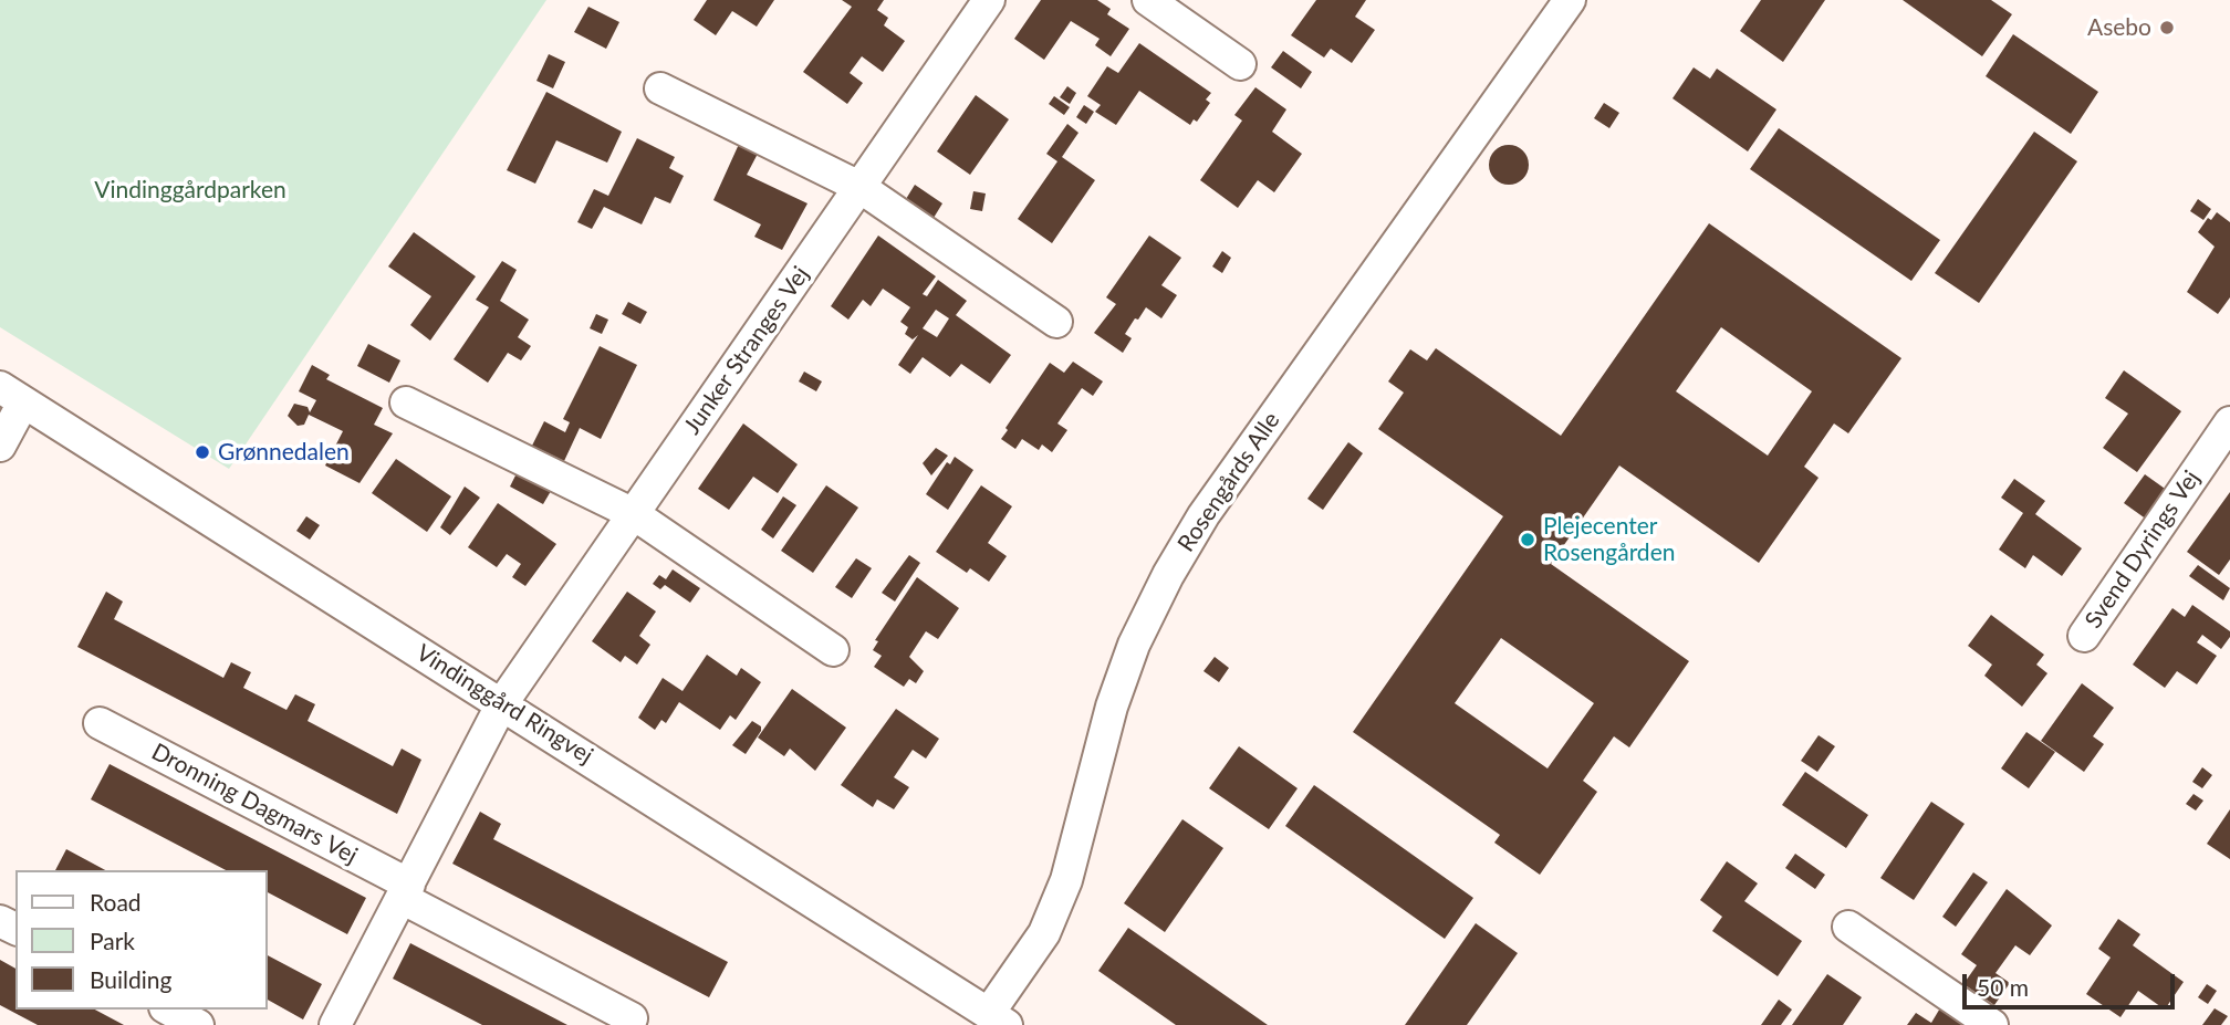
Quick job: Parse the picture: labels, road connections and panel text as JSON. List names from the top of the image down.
{
  "streets": {
    "street": [
      "Junker Stranges Vej",
      "Rosengårds Alle",
      "Svend Dyrings Vej",
      "Vindinggård Ringvej",
      "Dronning Dagmars Vej"
    ]
  },
  "crossings": [
    ["Junker Stranges Vej", "Vindinggård Ringvej"],
    ["Rosengårds Alle", "Vindinggård Ringvej"]
  ],
  "parks": ["Vindinggårdparken"],
  "places": ["Asebo", "Grønnedalen", "Plejecenter Rosengården"],
  "legend": ["Road", "Park", "Building"],
  "scale_bar": "50 m"
}
